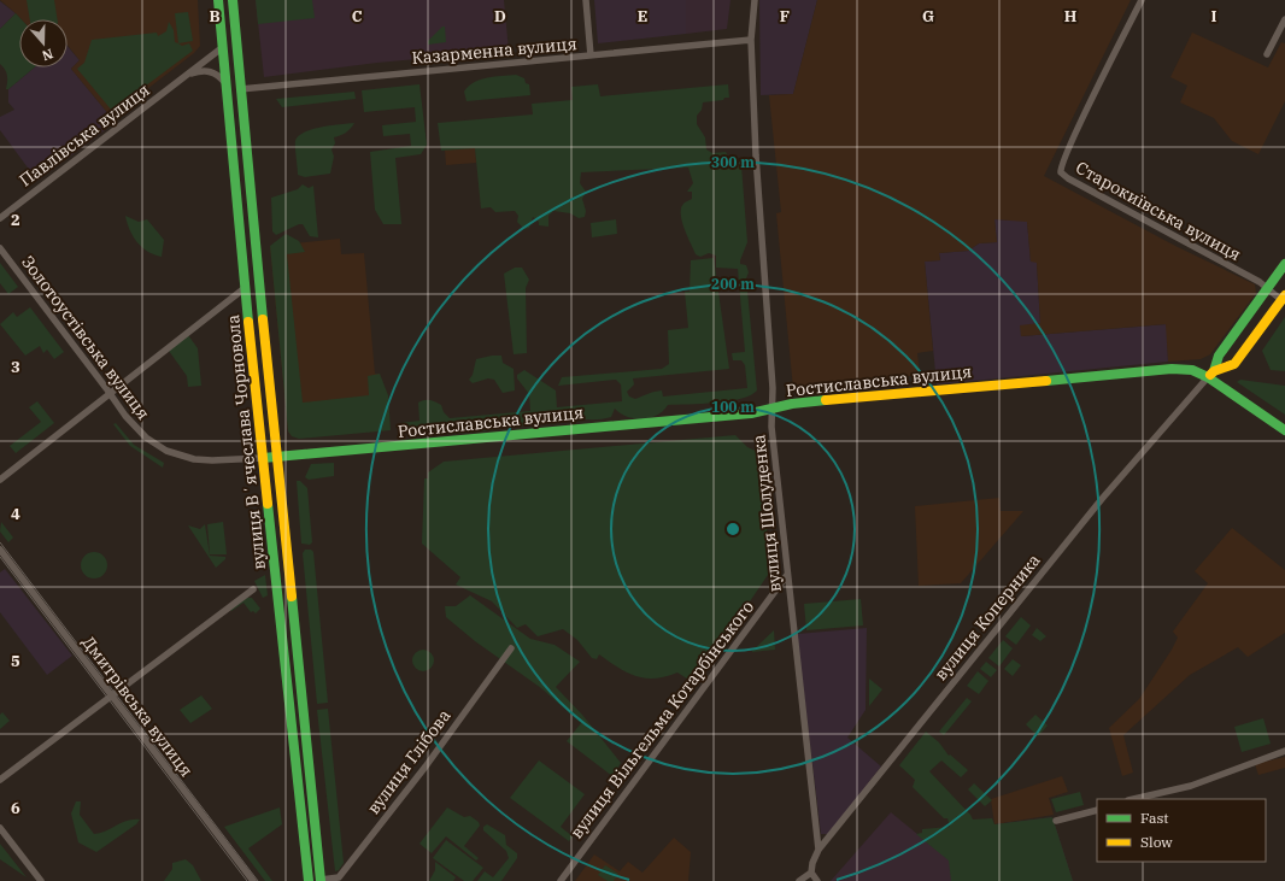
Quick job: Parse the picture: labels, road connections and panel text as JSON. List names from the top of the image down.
{
  "streets": {
    "main road": ["Ростиславська вулиця", "вулиця Вʼячеслава Чорновола"],
    "street": [
      "Казарменна вулиця",
      "Павлівська вулиця",
      "Старокиївська вулиця",
      "Золотоустівська вулиця",
      "вулиця Шолуденка",
      "вулиця Коперника",
      "Дмитрівська вулиця",
      "вулиця Вільгельма Котарбінського",
      "вулиця Глібова"
    ]
  },
  "crossings": [
    ["Казарменна вулиця", "вулиця Вʼячеслава Чорновола"],
    ["Казарменна вулиця", "вулиця Шолуденка"],
    ["Павлівська вулиця", "вулиця Вʼячеслава Чорновола"],
    ["Золотоустівська вулиця", "Ростиславська вулиця"],
    ["Золотоустівська вулиця", "вулиця Вʼячеслава Чорновола"],
    ["Ростиславська вулиця", "вулиця Вʼячеслава Чорновола"],
    ["Ростиславська вулиця", "вулиця Шолуденка"],
    ["Ростиславська вулиця", "вулиця Коперника"],
    ["вулиця Вʼячеслава Чорновола", "вулиця Глібова"],
    ["вулиця Шолуденка", "вулиця Коперника"],
    ["вулиця Шолуденка", "вулиця Вільгельма Котарбінського"]
  ],
  "legend": ["Fast", "Slow"],
  "north": "bottom",
  "grid": {
    "columns": [
      "B",
      "C",
      "D",
      "E",
      "F",
      "G",
      "H",
      "I"
    ],
    "rows": [
      "2",
      "3",
      "4",
      "5",
      "6"
    ]
  },
  "rings": ["300 m", "200 m", "100 m"]
}
